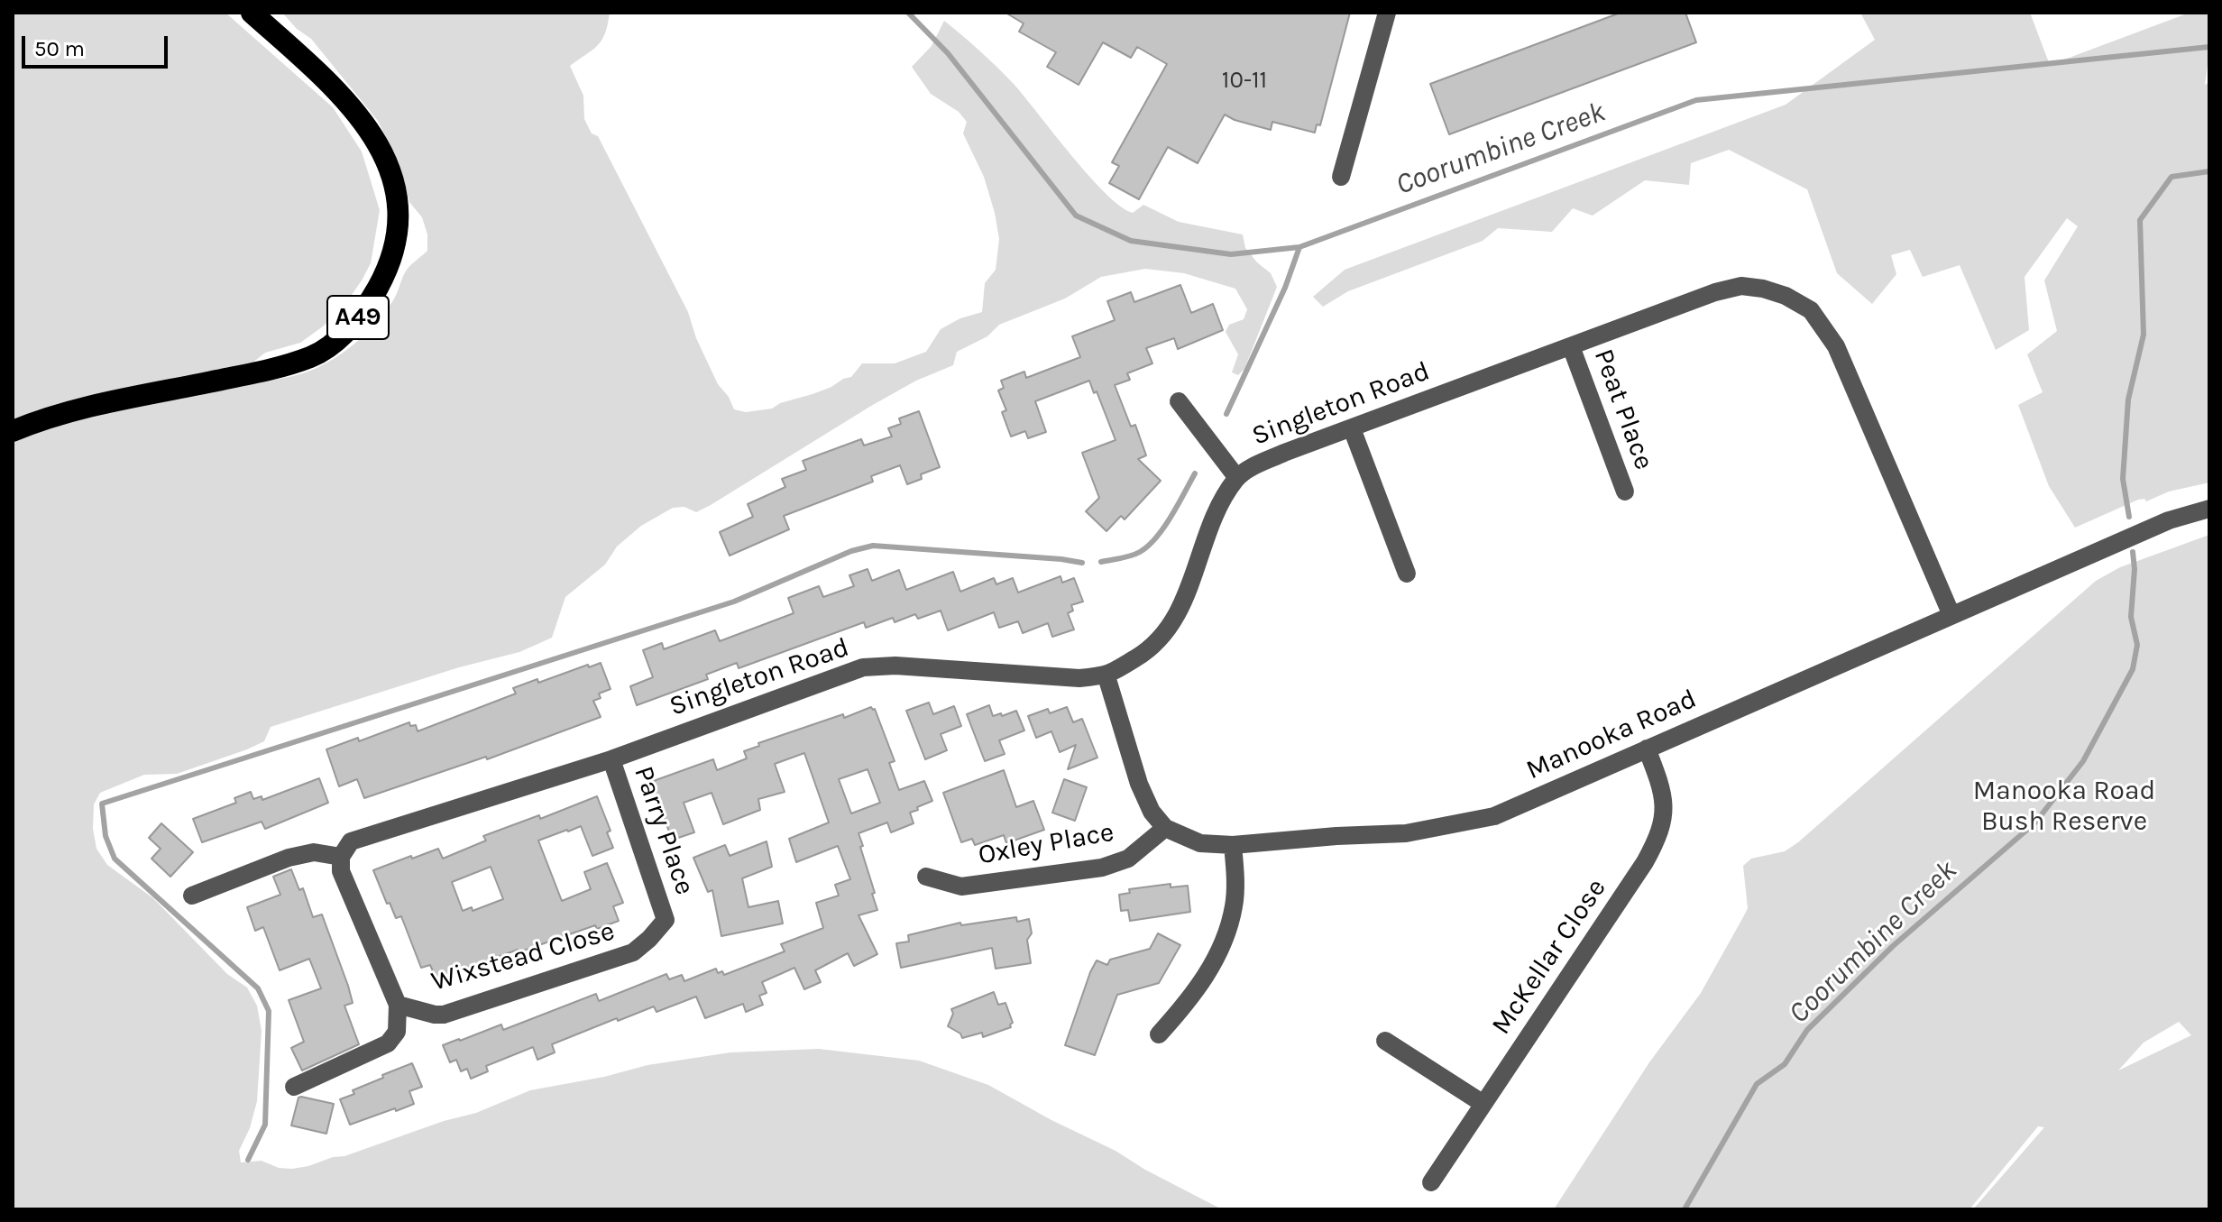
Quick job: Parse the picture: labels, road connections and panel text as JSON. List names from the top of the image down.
{
  "streets": {
    "highway": ["A49"],
    "street": [
      "Singleton Road",
      "Peat Place",
      "Manooka Road",
      "Parry Place",
      "Oxley Place",
      "Wixstead Close",
      "McKellar Close"
    ]
  },
  "crossings": [
    ["Singleton Road", "Peat Place"],
    ["Singleton Road", "Manooka Road"],
    ["Singleton Road", "Parry Place"],
    ["Manooka Road", "Oxley Place"],
    ["Manooka Road", "McKellar Close"],
    ["Parry Place", "Wixstead Close"]
  ],
  "water": ["Coorumbine Creek"],
  "parks": ["Manooka Road Bush Reserve"],
  "house_numbers": ["10-11"],
  "scale_bar": "50 m"
}
